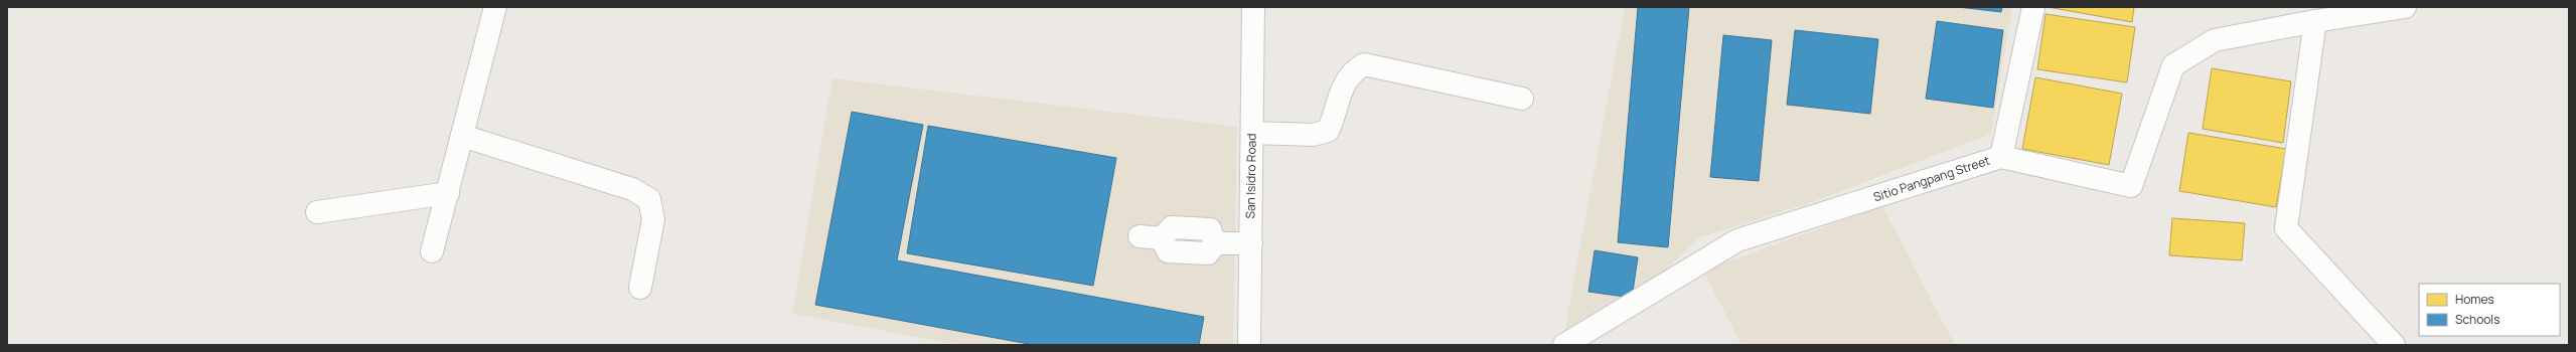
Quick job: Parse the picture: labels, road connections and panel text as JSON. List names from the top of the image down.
{
  "streets": {
    "street": ["San Isidro Road", "Sitio Pangpang Street"]
  },
  "legend": ["Homes", "Schools"]
}
